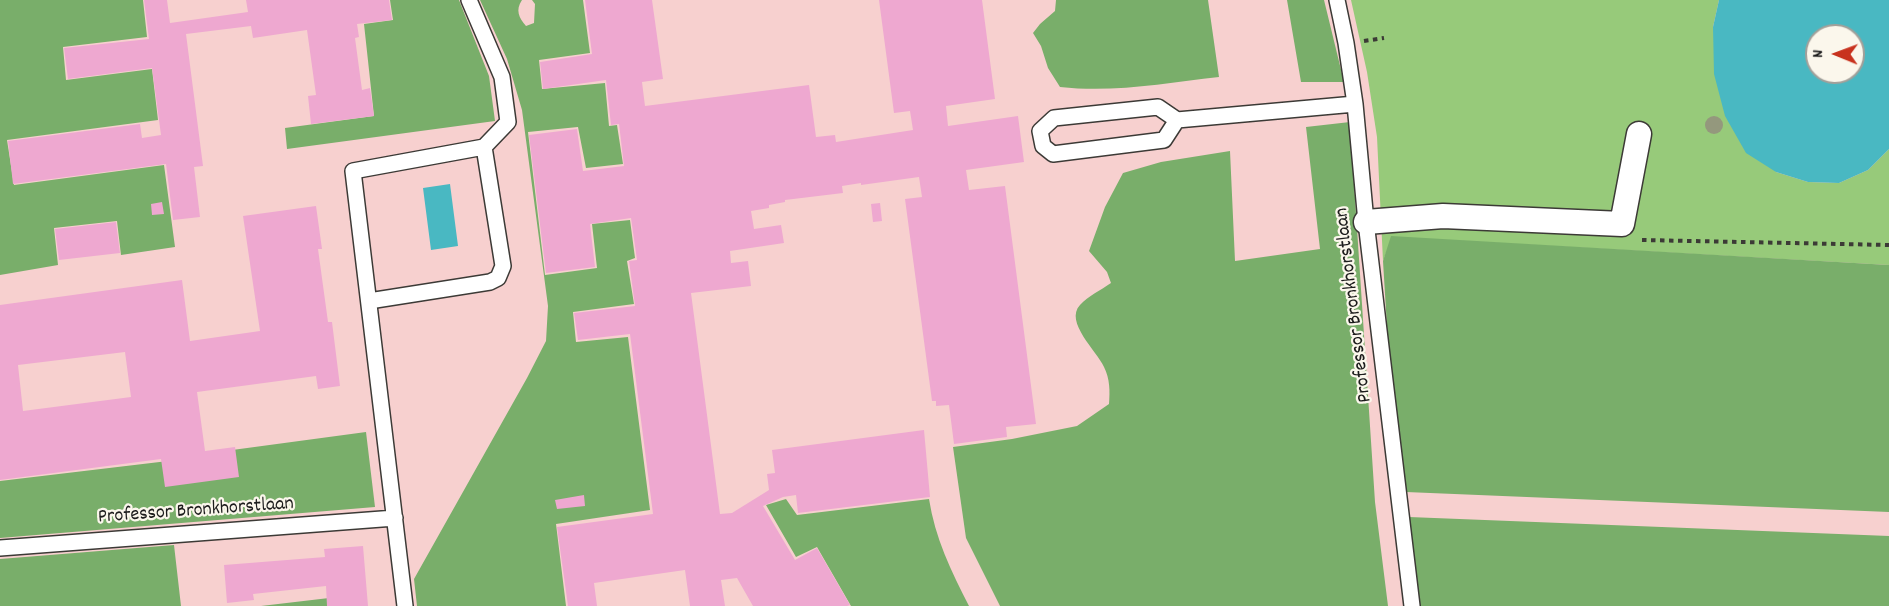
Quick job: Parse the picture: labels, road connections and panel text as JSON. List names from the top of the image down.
{
  "streets": {
    "lane": ["Professor Bronkhorstlaan"]
  },
  "north": "left"
}
